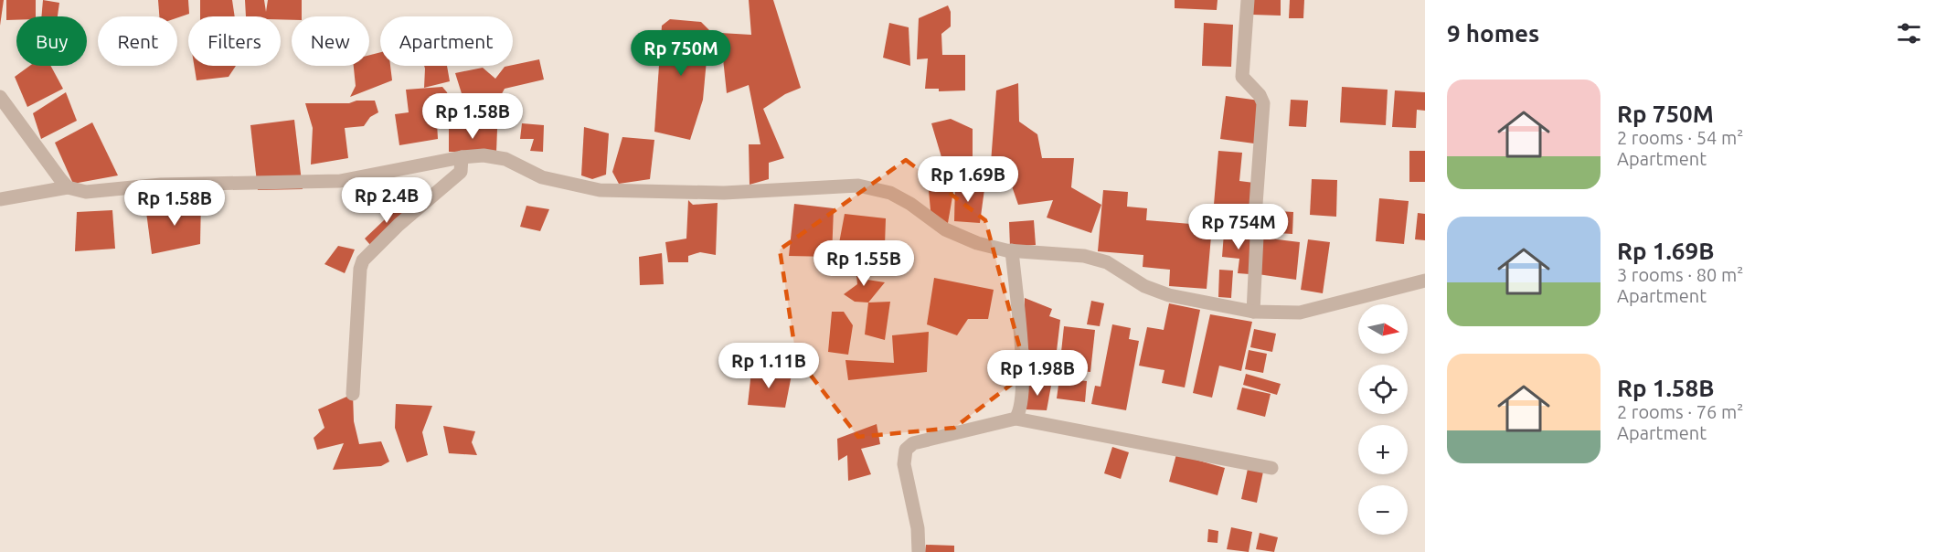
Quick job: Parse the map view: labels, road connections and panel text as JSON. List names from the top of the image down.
{
  "north": "right",
  "page": {
    "heading": "9 homes",
    "chip": [
      "Buy",
      "Rent",
      "Filters",
      "New",
      "Apartment"
    ],
    "price": [
      "Rp 750M",
      "Rp 1.58B",
      "Rp 1.69B",
      "Rp 2.4B",
      "Rp 1.58B",
      "Rp 754M",
      "Rp 1.55B",
      "Rp 1.11B",
      "Rp 1.98B"
    ],
    "list": [
      {
        "name": "Rp 750M",
        "note": "2 rooms · 54 m² · Apartment"
      },
      {
        "name": "Rp 1.69B",
        "note": "3 rooms · 80 m² · Apartment"
      },
      {
        "name": "Rp 1.58B",
        "note": "2 rooms · 76 m² · Apartment"
      }
    ],
    "map_buttons": ["+", "−"]
  }
}
